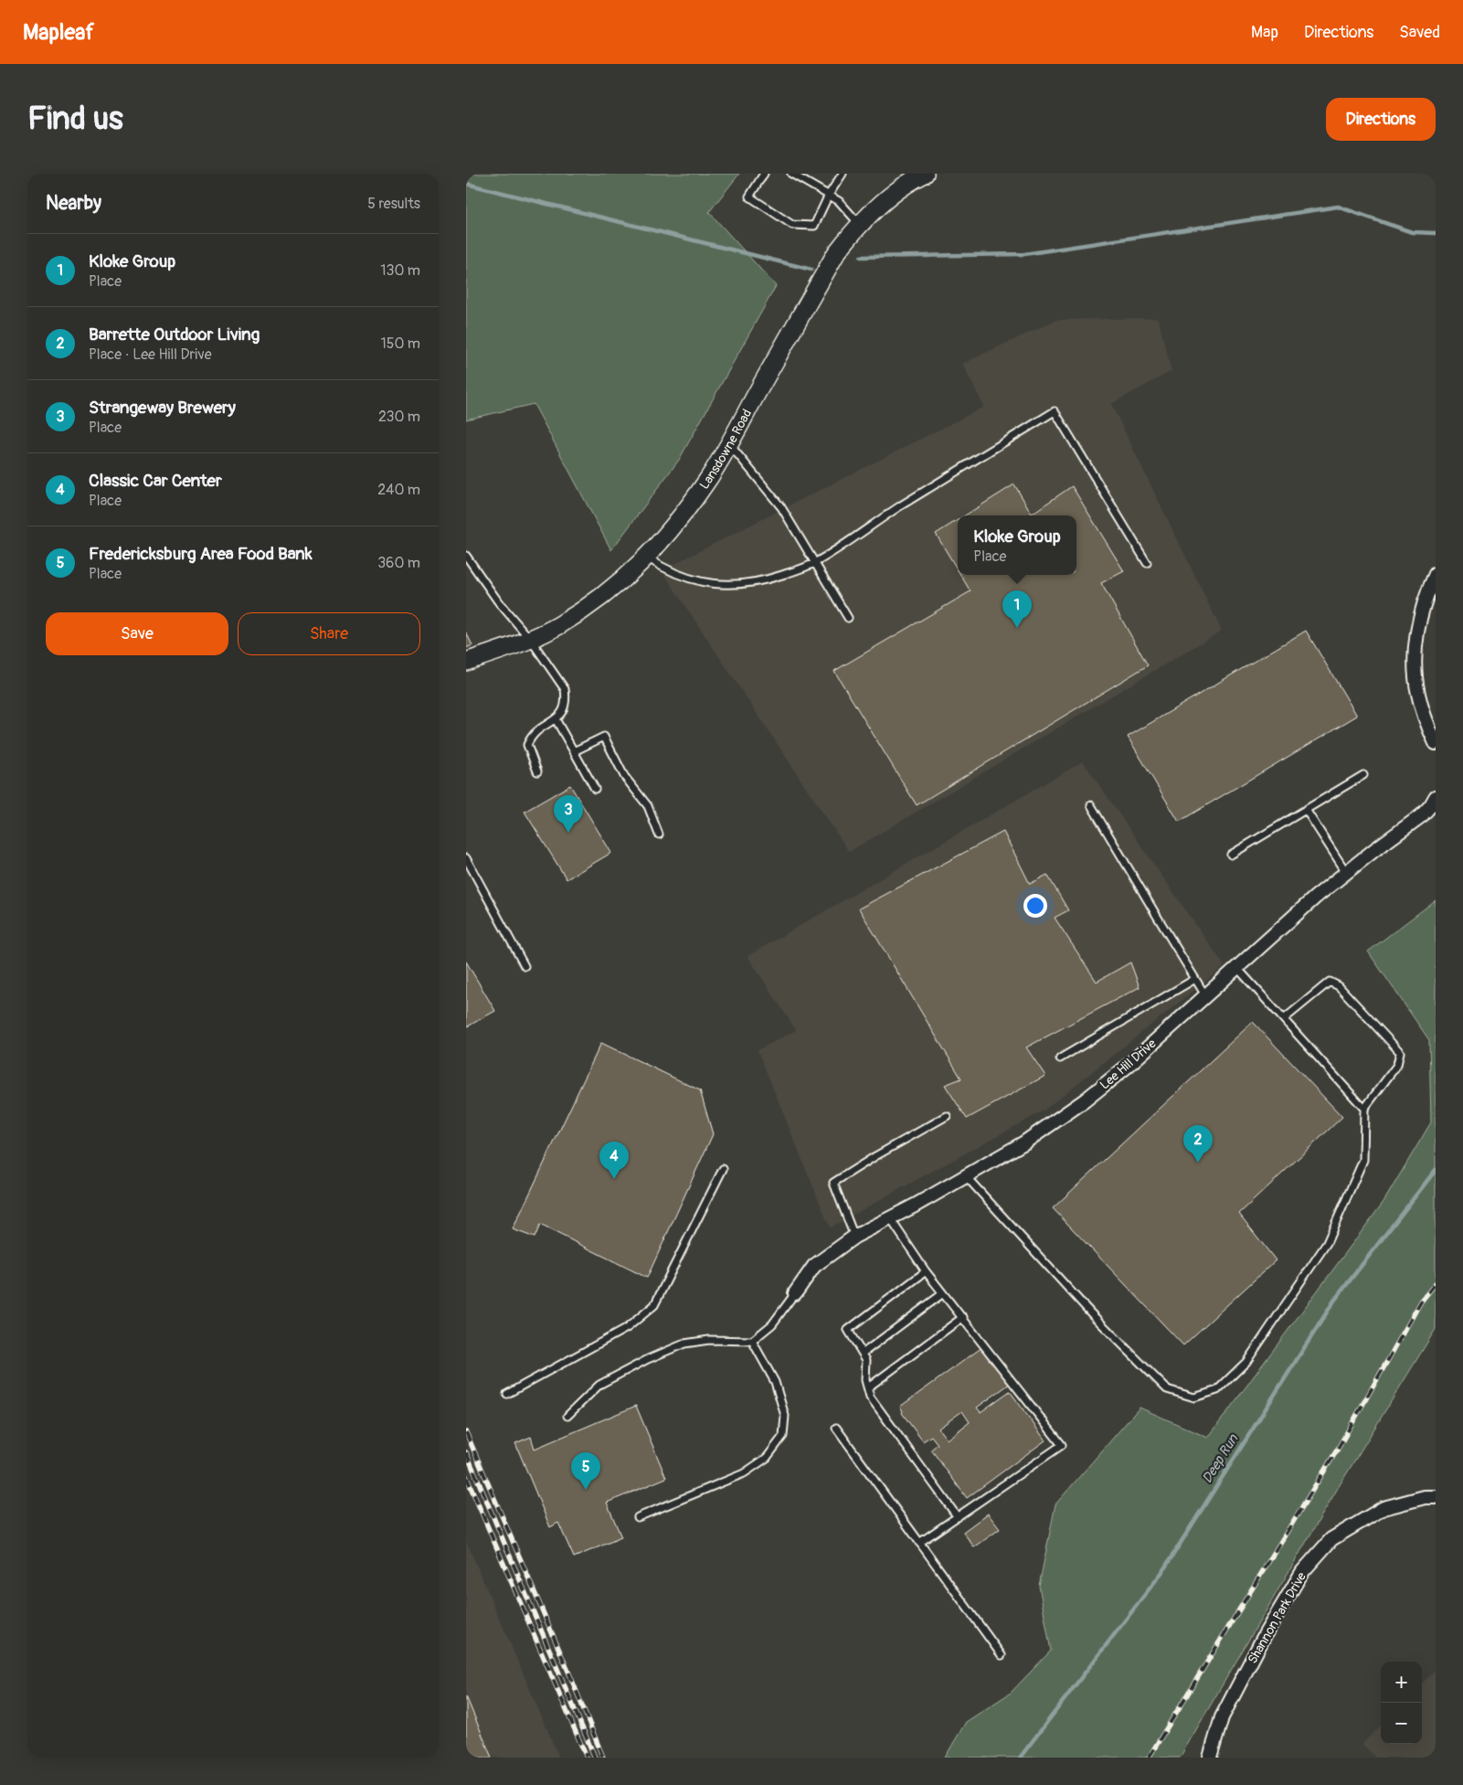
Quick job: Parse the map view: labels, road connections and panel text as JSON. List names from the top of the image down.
{
  "streets": {
    "main road": ["Lansdowne Road"],
    "street": ["Lee Hill Drive", "Shannon Park Drive"]
  },
  "water": ["Deep Run"],
  "page": {
    "header": "Mapleaf",
    "nav": ["Map", "Directions", "Saved"],
    "buttons": [
      "Directions",
      ["Save", "Share"]
    ],
    "title": "Find us",
    "heading": ["Nearby", "5 results"],
    "list": [
      {
        "mark": "1",
        "name": "Kloke Group",
        "note": "Place",
        "value": "130 m"
      },
      {
        "mark": "2",
        "name": "Barrette Outdoor Living",
        "note": "Place · Lee Hill Drive",
        "value": "150 m"
      },
      {
        "mark": "3",
        "name": "Strangeway Brewery",
        "note": "Place",
        "value": "230 m"
      },
      {
        "mark": "4",
        "name": "Classic Car Center",
        "note": "Place",
        "value": "240 m"
      },
      {
        "mark": "5",
        "name": "Fredericksburg Area Food Bank",
        "note": "Place",
        "value": "360 m"
      }
    ],
    "popup": ["Kloke Group", "Place"],
    "pins": [
      "1",
      "3",
      "2",
      "4",
      "5"
    ],
    "map_buttons": ["+", "−"]
  }
}
